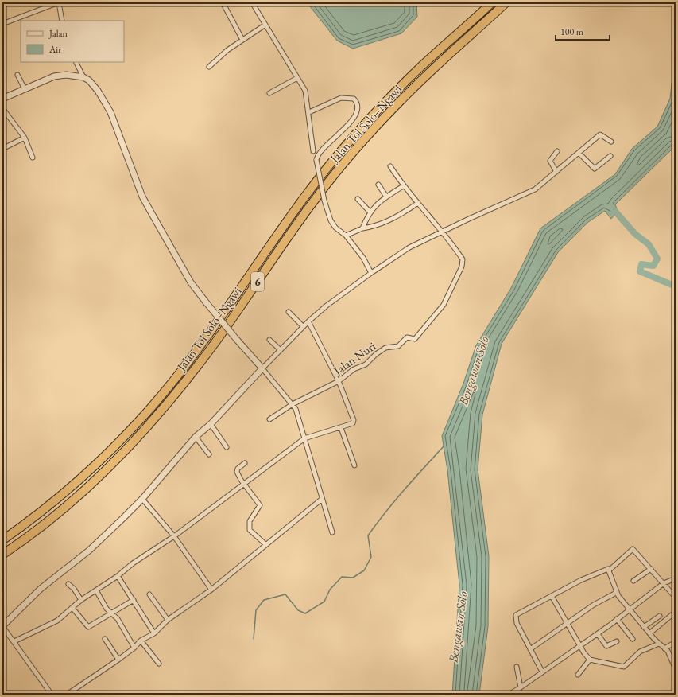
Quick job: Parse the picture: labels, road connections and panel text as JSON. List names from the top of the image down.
{
  "streets": {
    "highway": ["Jalan Tol Solo–Ngawi", "6"],
    "street": ["Jalan Nuri"]
  },
  "water": ["Bengawan Solo"],
  "legend": ["Jalan", "Air"],
  "scale_bar": "100 m"
}
